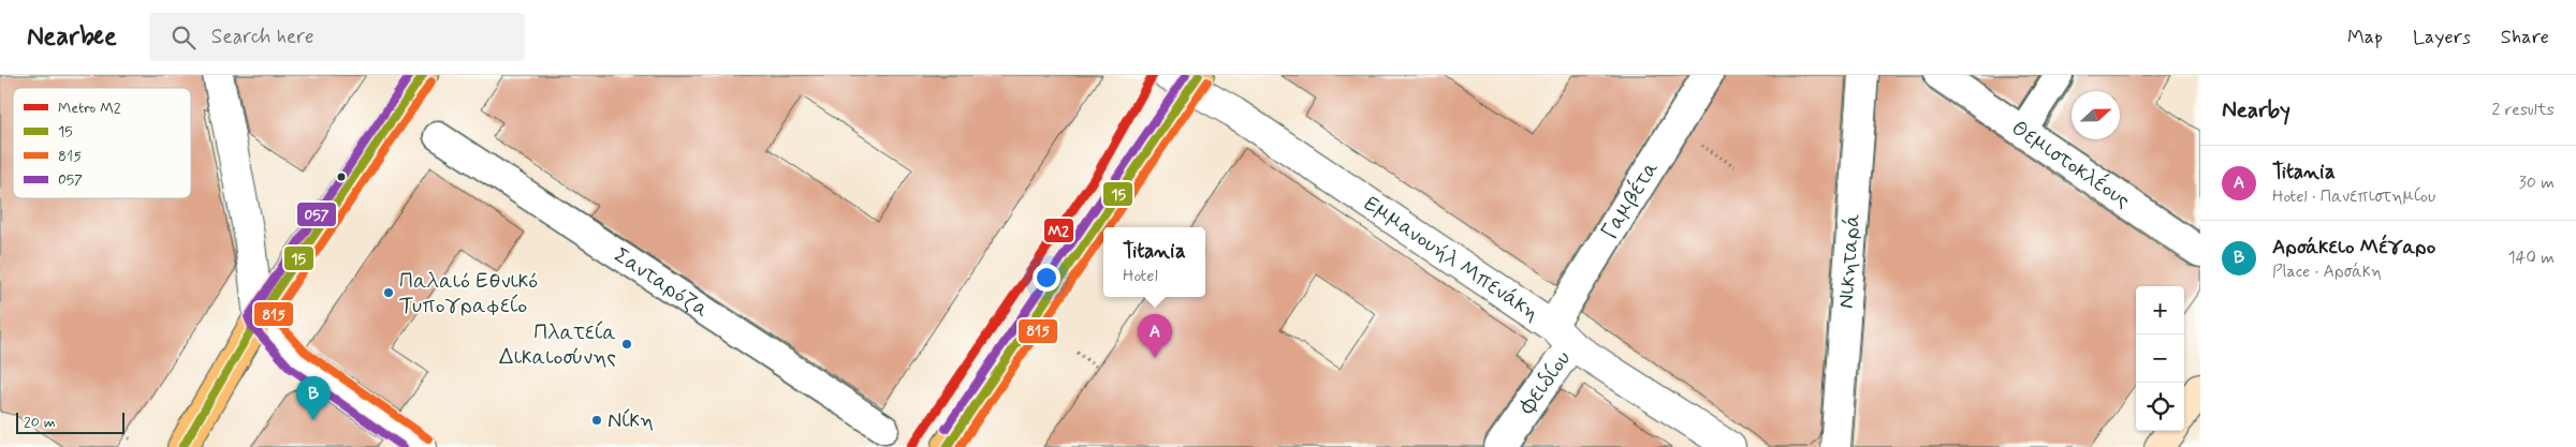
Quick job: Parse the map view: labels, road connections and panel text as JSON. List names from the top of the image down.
{
  "streets": {
    "street": [
      "Θεμιστοκλέους",
      "Γαμβέτα",
      "Εμμανουήλ Μπενάκη",
      "Νικηταρά",
      "Σανταρόζα",
      "Φειδίου"
    ]
  },
  "crossings": [
    ["Γαμβέτα", "Εμμανουήλ Μπενάκη"],
    ["Γαμβέτα", "Φειδίου"],
    ["Εμμανουήλ Μπενάκη", "Φειδίου"]
  ],
  "places": ["Παλαιό Εθνικό Τυπογραφείο", "Πλατεία Δικαιοσύνης", "Νίκη"],
  "lines": [
    "metro line Μ2",
    "transit line 15",
    "transit line 057",
    "transit line 815"
  ],
  "legend": [
    "Metro Μ2",
    "15",
    "815",
    "057"
  ],
  "scale_bar": "20 m",
  "north": "right",
  "page": {
    "header": "Nearbee",
    "search": "Search here",
    "nav": ["Map", "Layers", "Share"],
    "heading": ["Nearby", "2 results"],
    "list": [
      {
        "mark": "A",
        "name": "Titania",
        "note": "Hotel · Πανεπιστημίου",
        "value": "30 m"
      },
      {
        "mark": "B",
        "name": "Αρσάκειο Μέγαρο",
        "note": "Place · Αρσάκη",
        "value": "140 m"
      }
    ],
    "popup": ["Titania", "Hotel"],
    "map_buttons": ["+", "−"],
    "pins": ["A", "B"],
    "scale": "20 m"
  }
}
